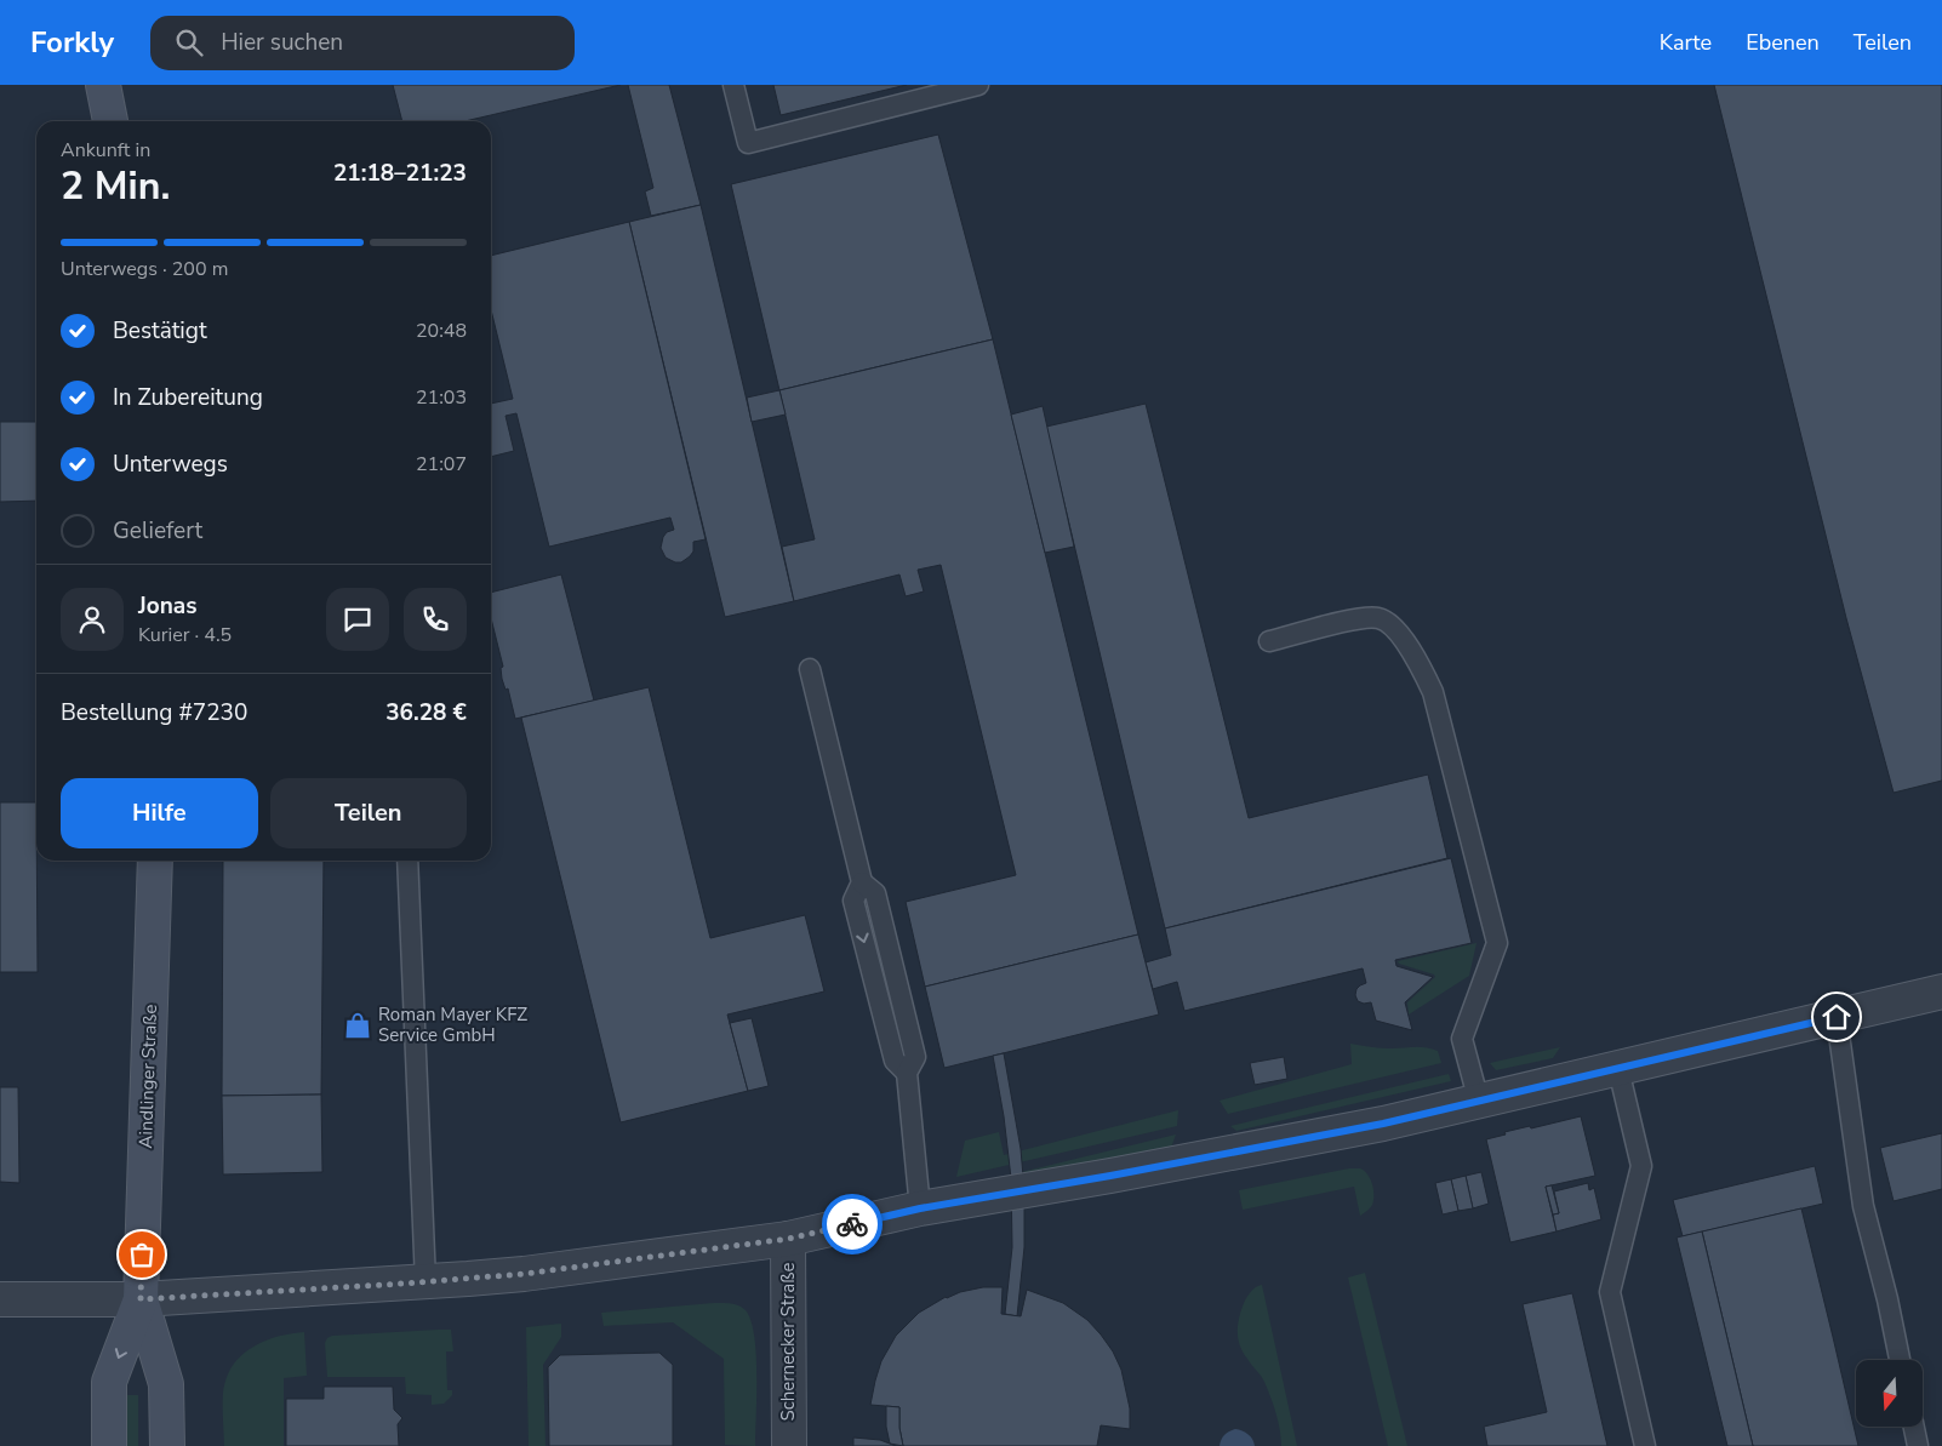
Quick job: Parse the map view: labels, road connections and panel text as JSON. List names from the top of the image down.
{
  "streets": {
    "main road": ["Aindlinger Straße"],
    "street": ["Schernecker Straße"]
  },
  "places": {
    "shop": ["Roman Mayer KFZ Service GmbH"]
  },
  "north": "bottom",
  "page": {
    "header": "Forkly",
    "search": "Hier suchen",
    "nav": ["Karte", "Ebenen", "Teilen"],
    "heading": ["2 Min.", "Ankunft in", "21:18–21:23"],
    "panel": [
      "Jonas",
      "Kurier · 4.5",
      "Bestellung #7230",
      "36.28 €"
    ],
    "bar": "Unterwegs · 200 m",
    "list": [
      ["Bestätigt", "20:48"],
      ["In Zubereitung", "21:03"],
      ["Unterwegs", "21:07"],
      "Geliefert"
    ],
    "buttons": ["Hilfe", "Teilen"]
  }
}
